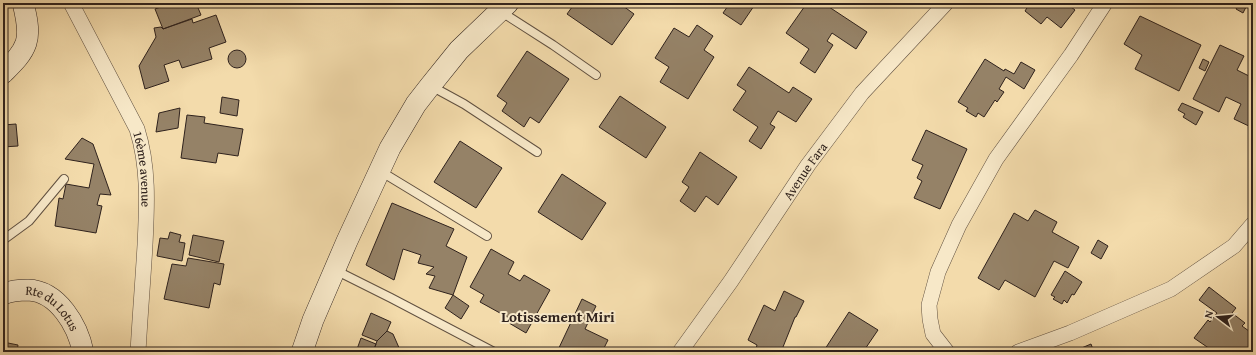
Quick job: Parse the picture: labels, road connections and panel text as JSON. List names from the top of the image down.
{
  "streets": {
    "main road": ["Rte du Lotus"],
    "street": ["16ème avenue", "Avenue Fara"]
  },
  "districts": ["Lotissement Miri"],
  "north": "left"
}
